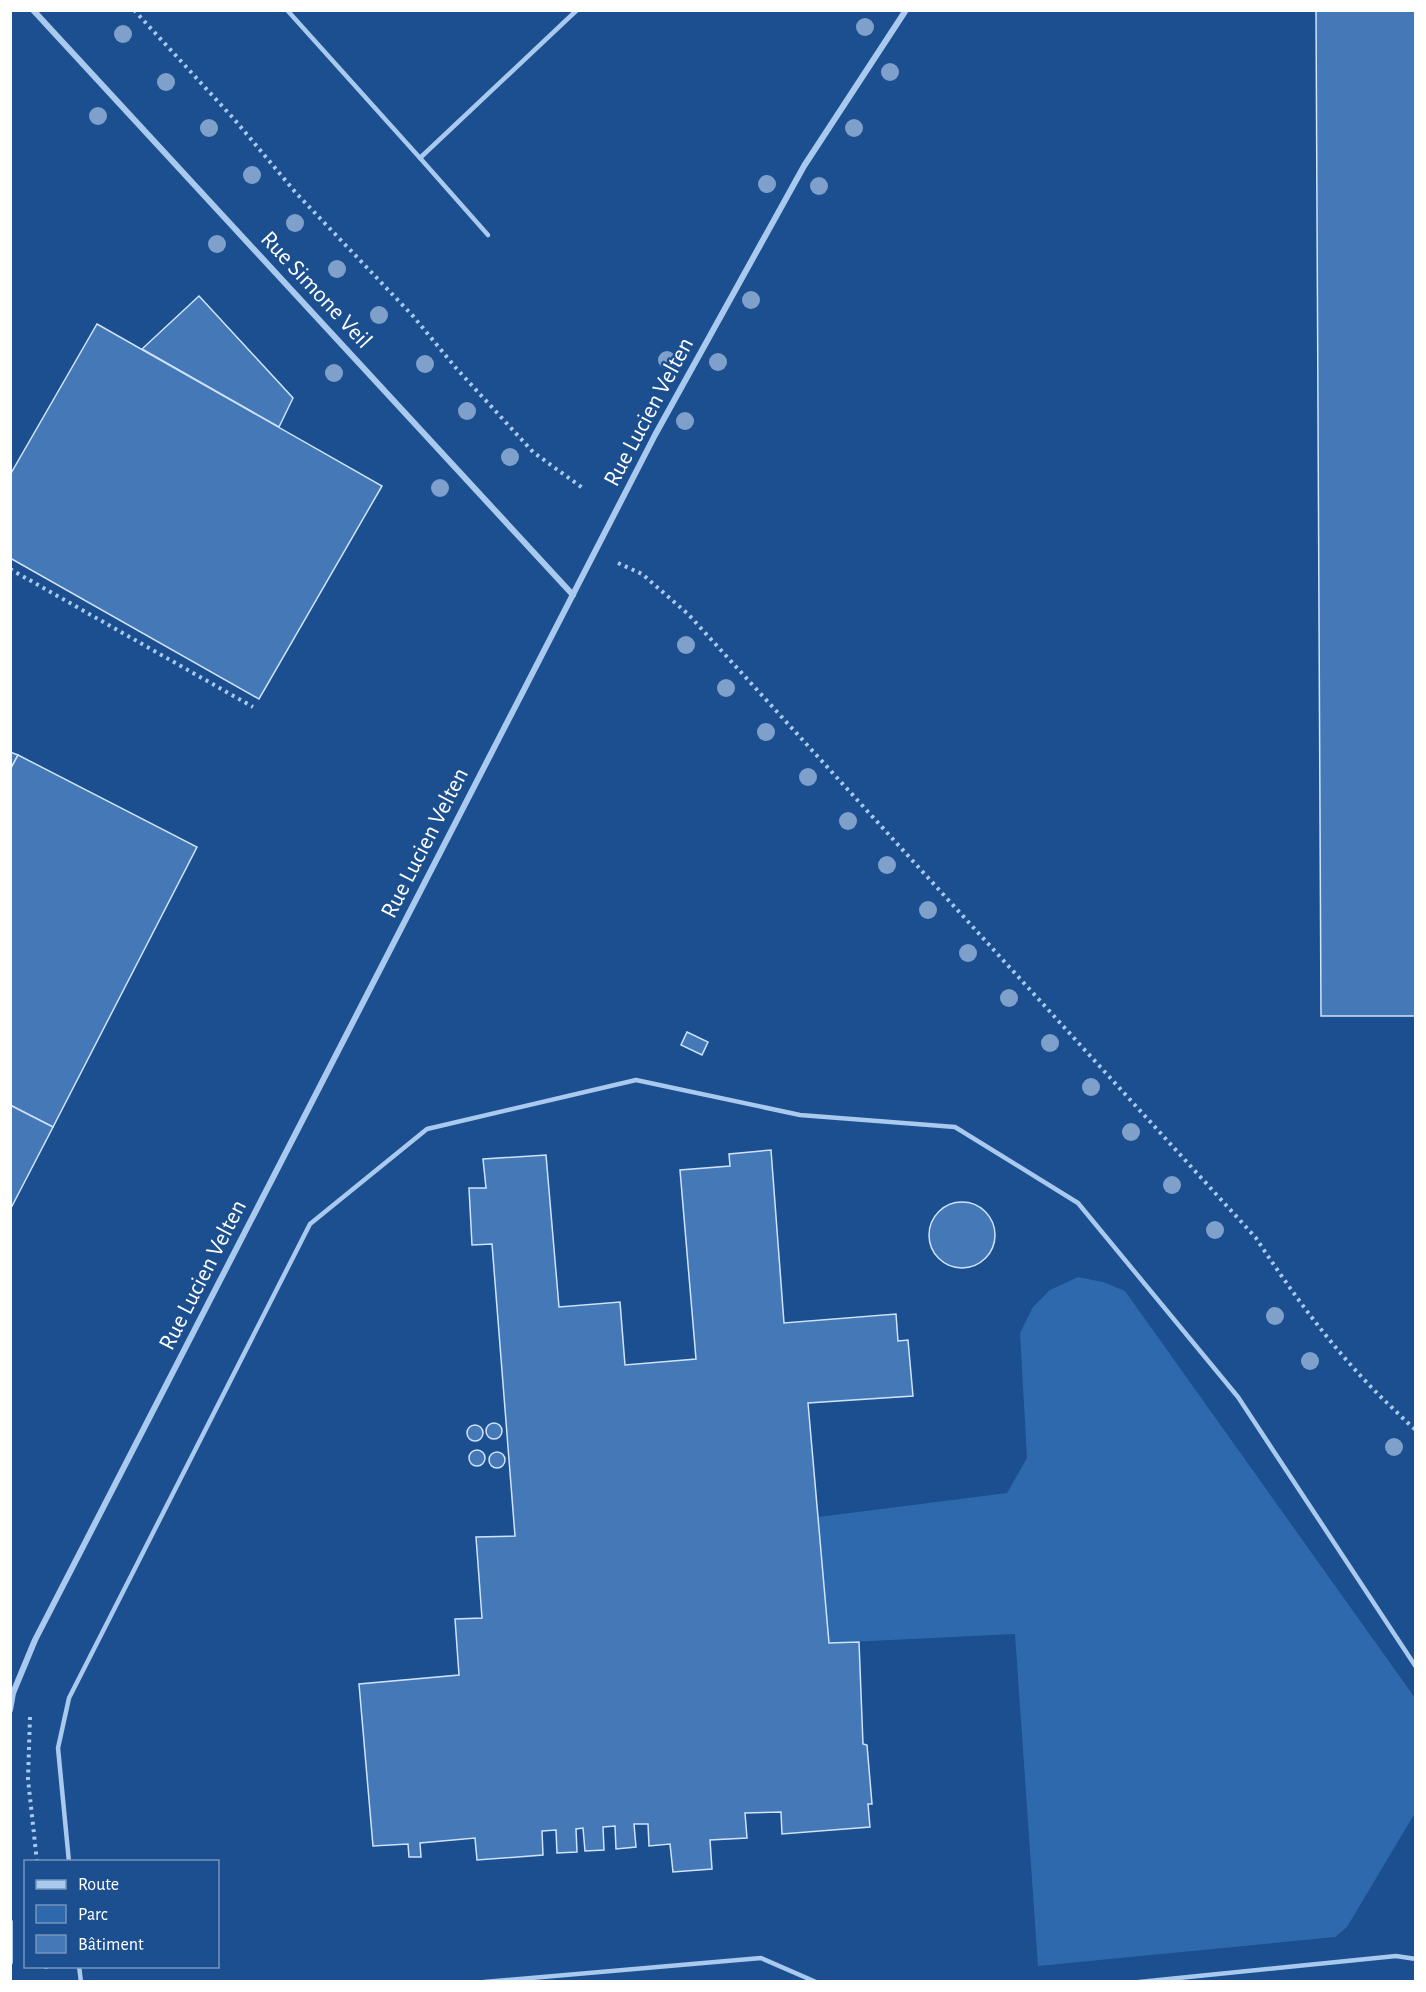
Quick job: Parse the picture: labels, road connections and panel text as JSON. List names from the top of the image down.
{
  "streets": {
    "street": ["Rue Simone Veil", "Rue Lucien Velten"]
  },
  "crossings": [
    ["Rue Simone Veil", "Rue Lucien Velten"]
  ],
  "legend": ["Route", "Parc", "Bâtiment"]
}
